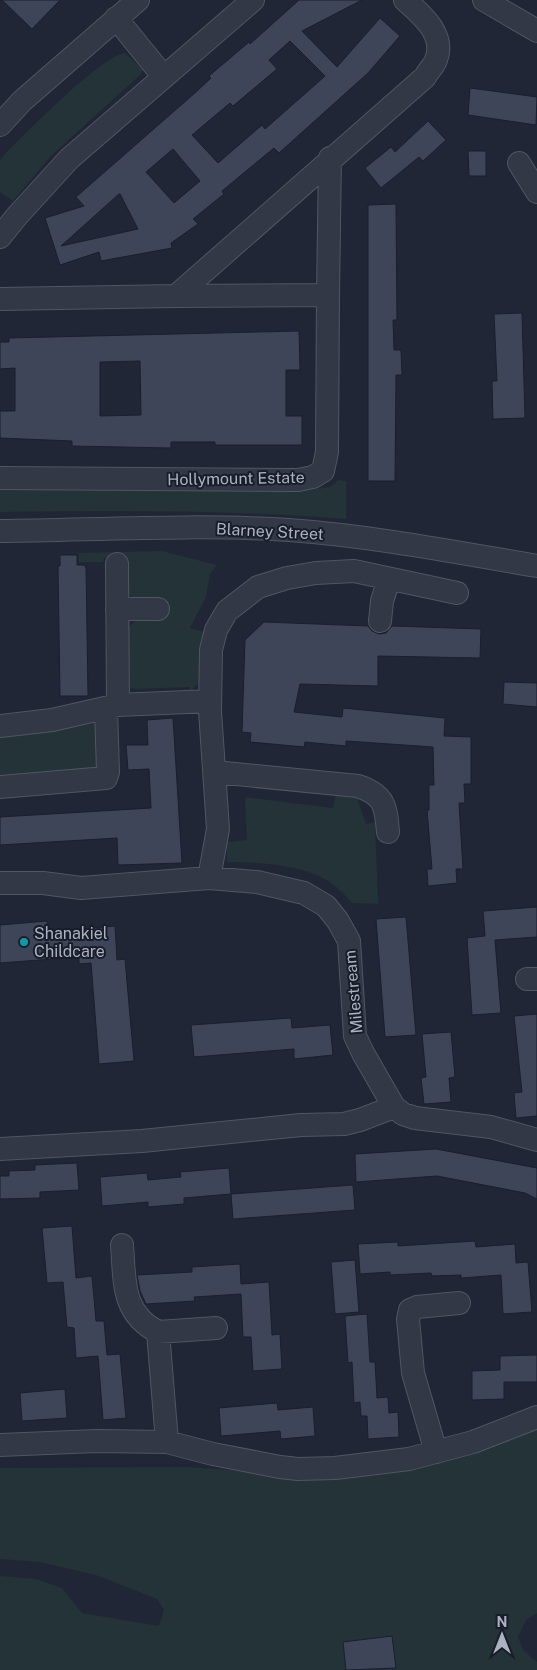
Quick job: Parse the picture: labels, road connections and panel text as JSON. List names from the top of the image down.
{
  "streets": {
    "street": ["Hollymount Estate", "Blarney Street", "Milestream"]
  },
  "places": ["Shanakiel Childcare"],
  "north": "top"
}
